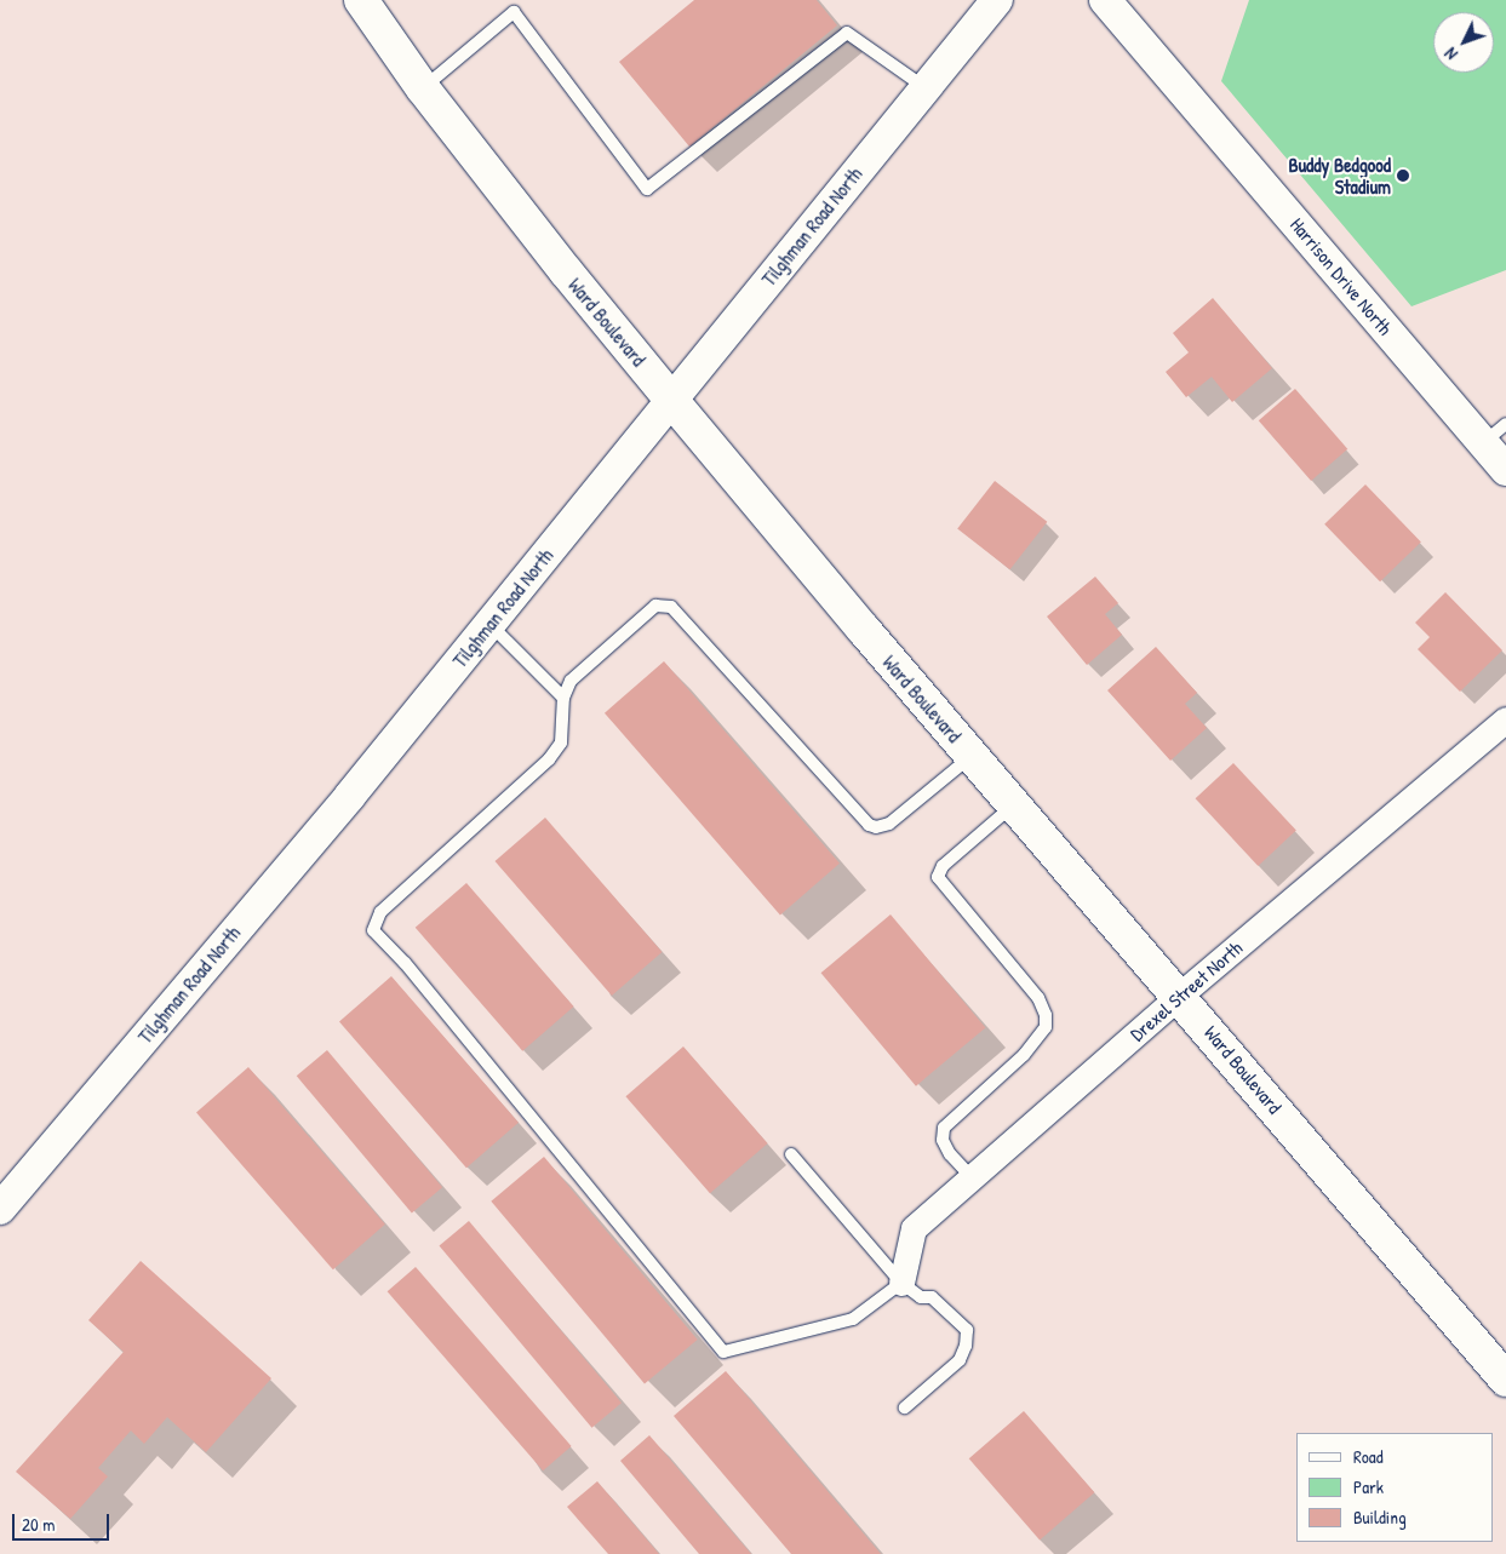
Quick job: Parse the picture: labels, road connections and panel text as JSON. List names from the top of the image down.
{
  "streets": {
    "main road": ["Ward Boulevard"],
    "street": ["Tilghman Road North", "Harrison Drive North", "Drexel Street North"]
  },
  "crossings": [
    ["Tilghman Road North", "Ward Boulevard"],
    ["Ward Boulevard", "Drexel Street North"]
  ],
  "places": ["Buddy Bedgood Stadium"],
  "legend": ["Road", "Park", "Building"],
  "scale_bar": "20 m",
  "north": "bottom left"
}
